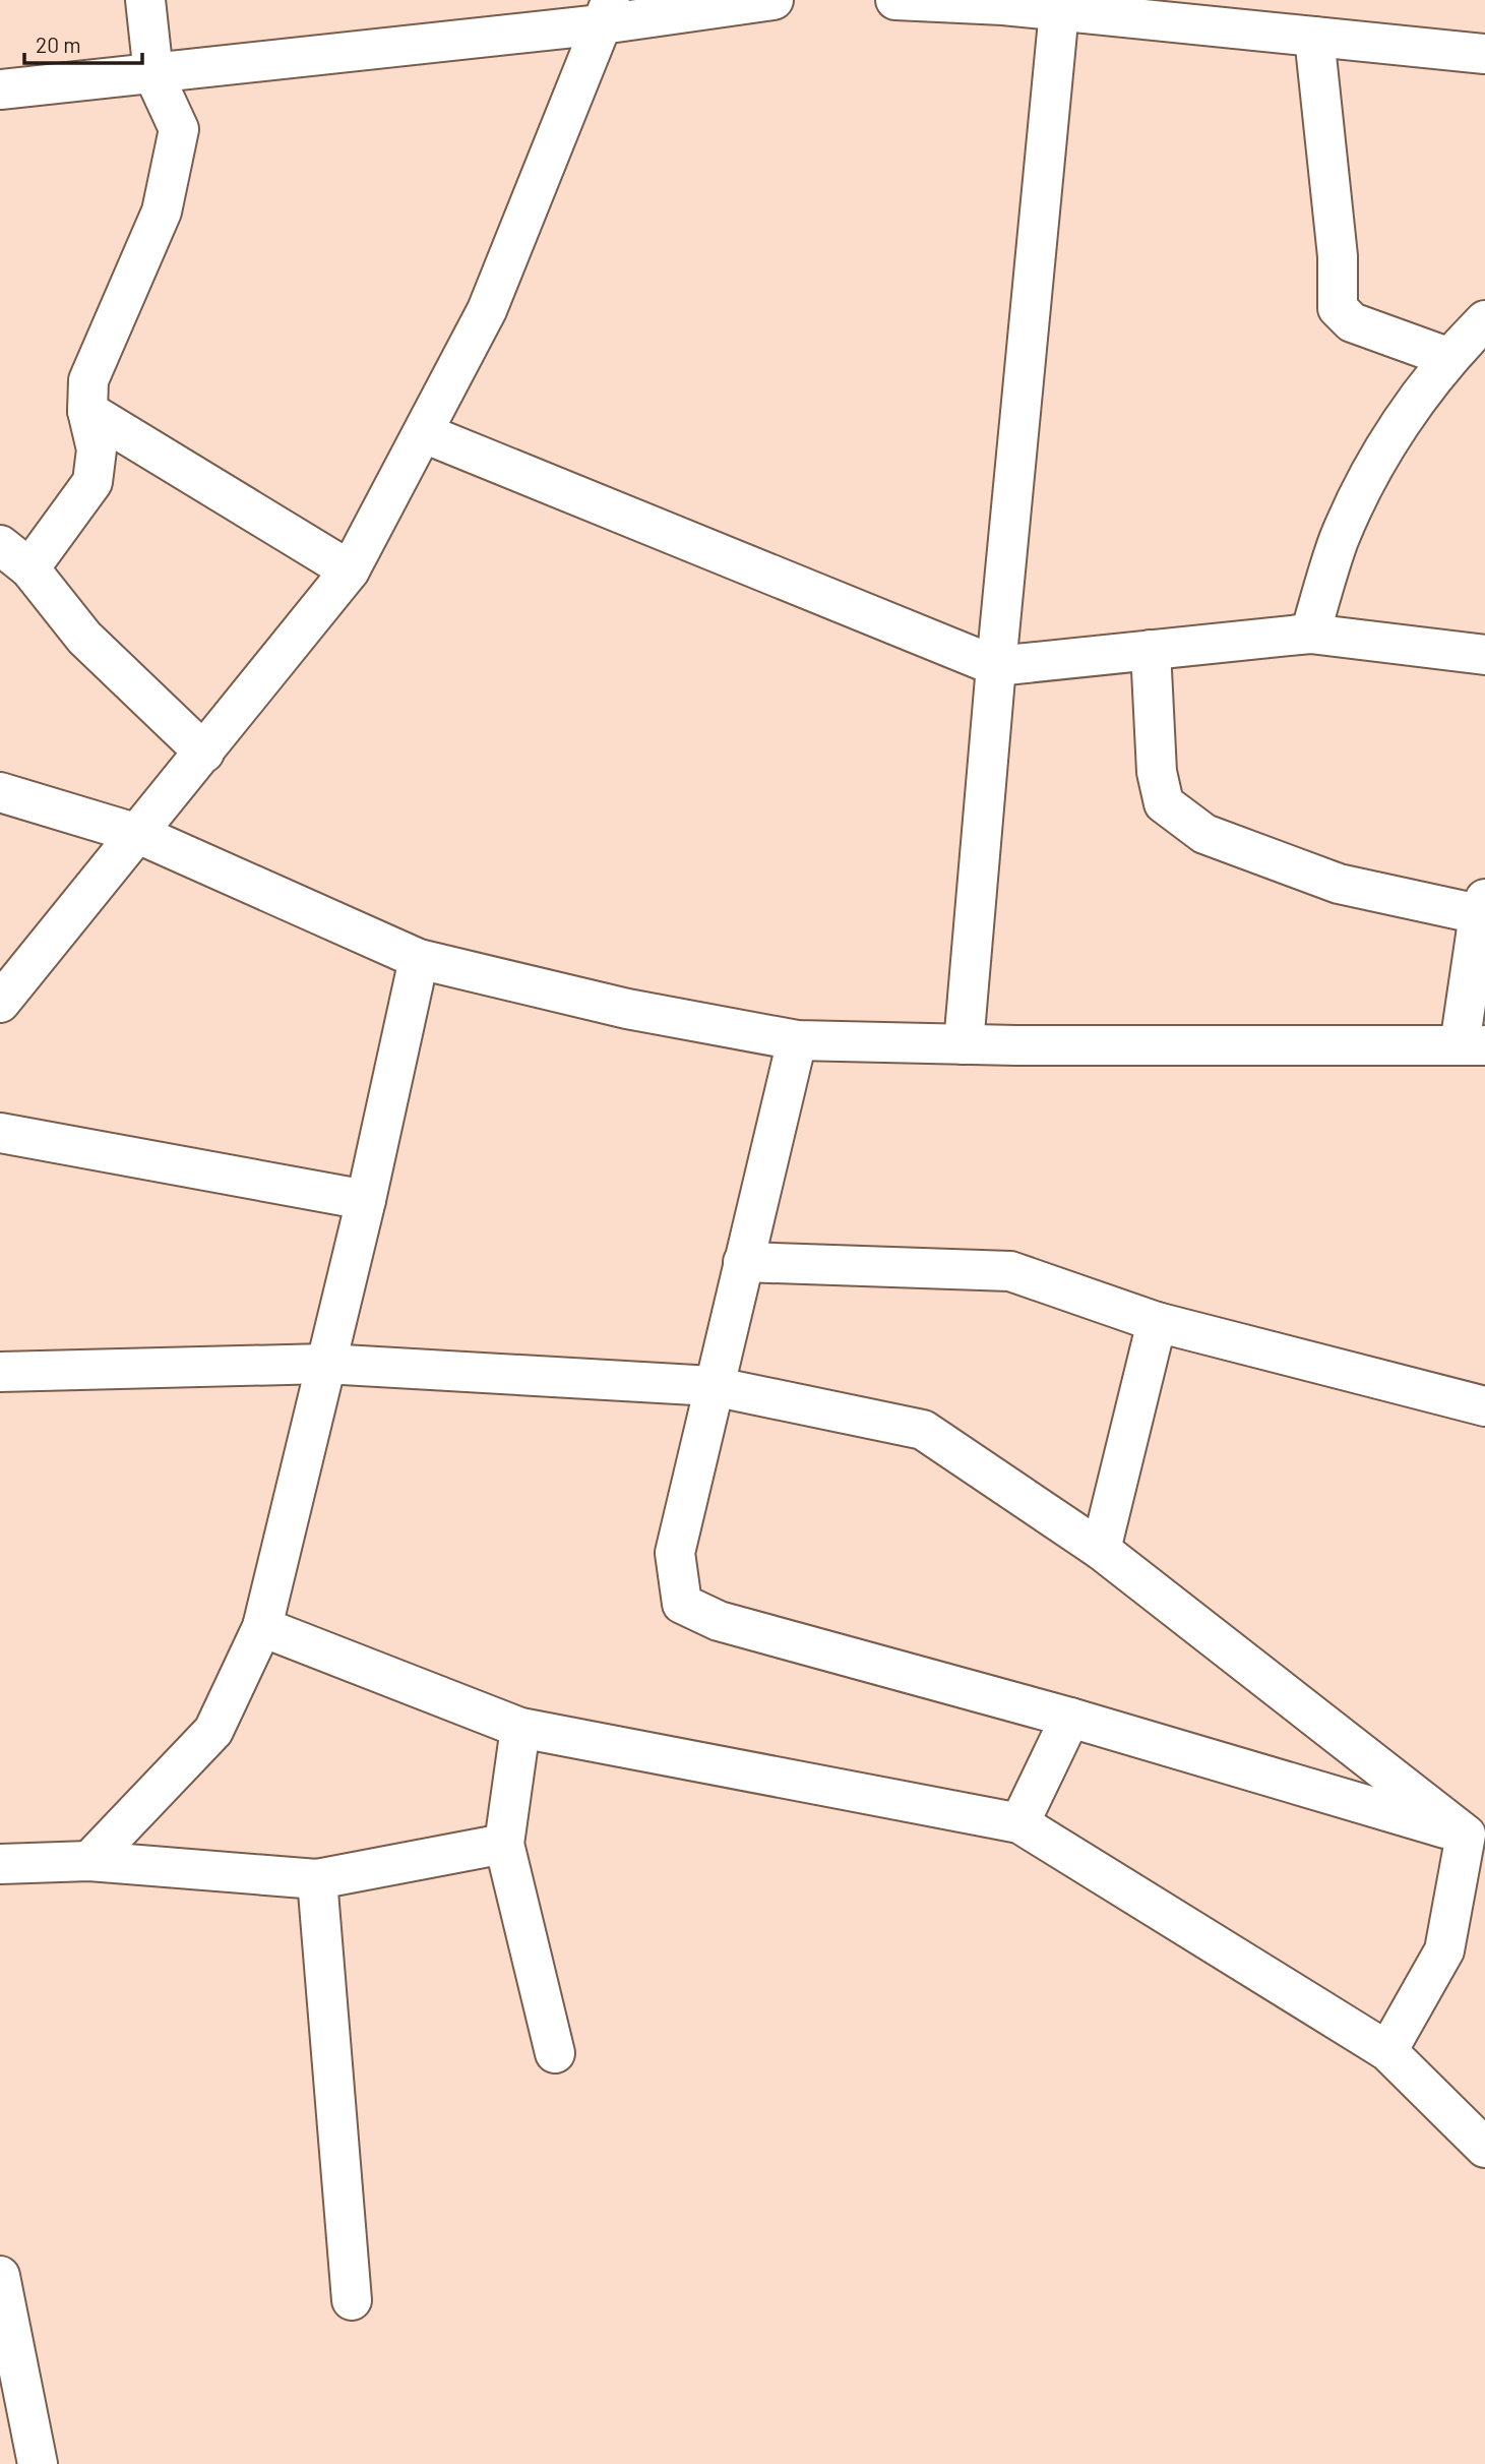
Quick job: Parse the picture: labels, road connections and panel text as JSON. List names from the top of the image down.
{
  "scale_bar": "20 m"
}
